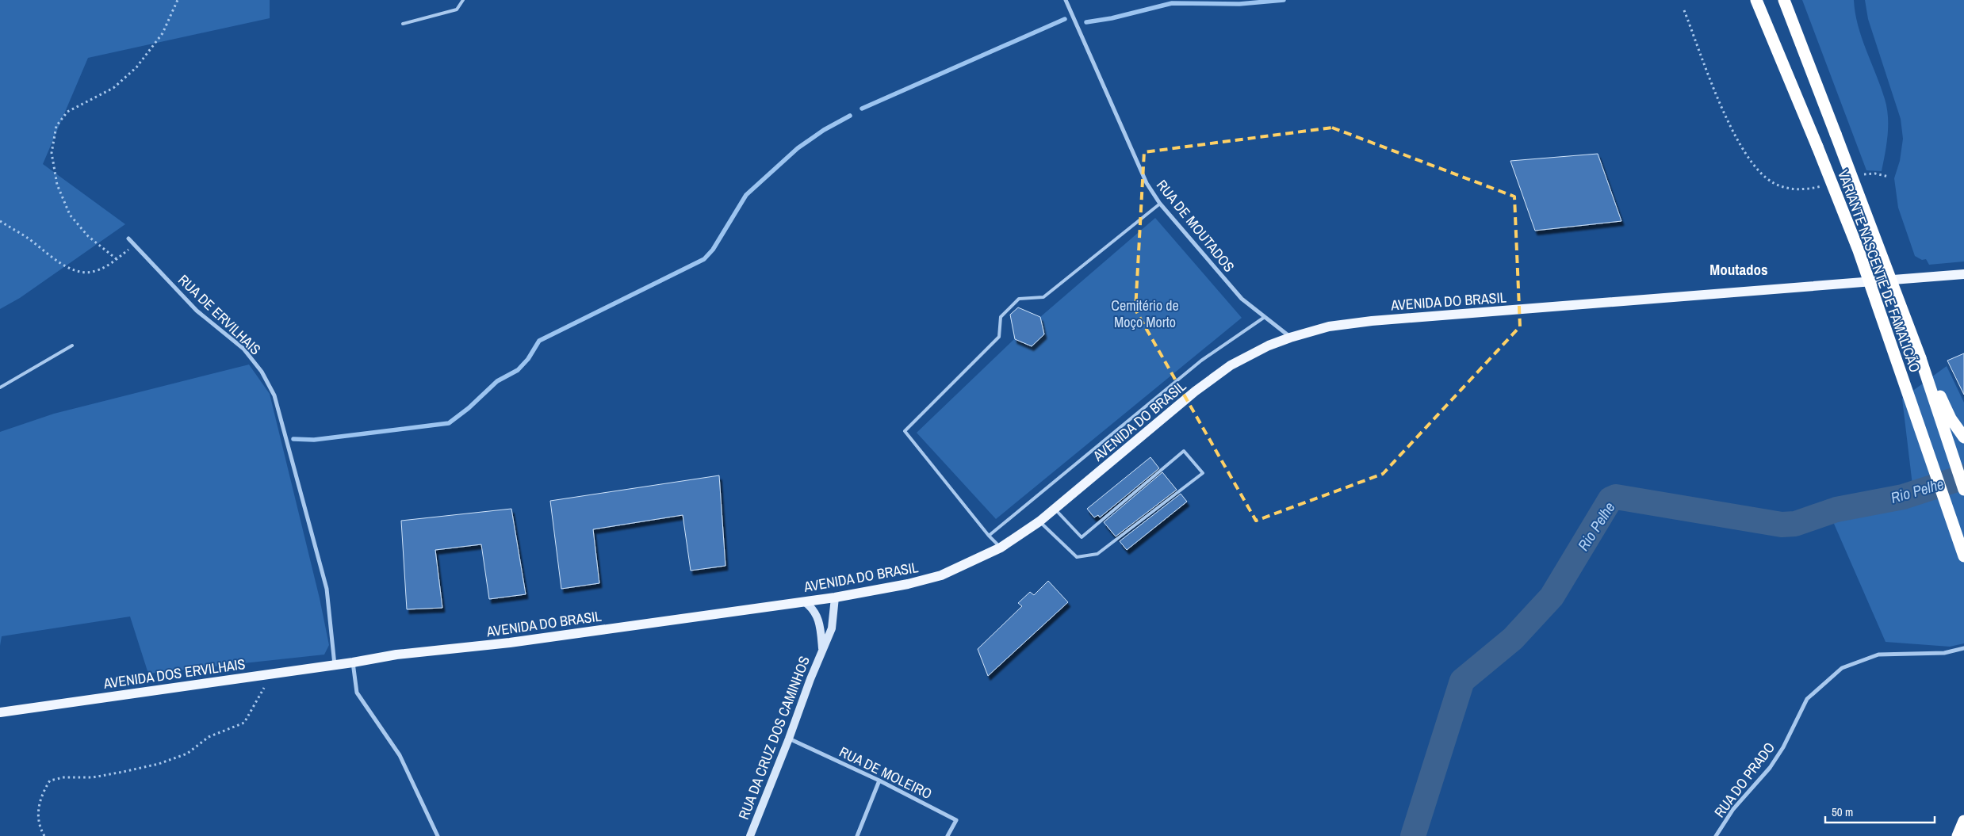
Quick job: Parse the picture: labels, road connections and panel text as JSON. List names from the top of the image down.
{
  "streets": {
    "highway": ["VARIANTE NASCENTE DE FAMALICÃO"],
    "main road": ["AVENIDA DO BRASIL", "AVENIDA DOS ERVILHAIS"],
    "street": [
      "RUA DE MOUTADOS",
      "RUA DE ERVILHAIS",
      "RUA DA CRUZ DOS CAMINHOS",
      "RUA DE MOLEIRO",
      "RUA DO PRADO"
    ]
  },
  "crossings": [
    ["RUA DE MOUTADOS", "AVENIDA DO BRASIL"],
    ["AVENIDA DO BRASIL", "AVENIDA DOS ERVILHAIS"],
    ["AVENIDA DO BRASIL", "RUA DA CRUZ DOS CAMINHOS"],
    ["RUA DE ERVILHAIS", "AVENIDA DOS ERVILHAIS"],
    ["RUA DA CRUZ DOS CAMINHOS", "RUA DE MOLEIRO"]
  ],
  "districts": ["Moutados"],
  "water": ["Rio Pelhe"],
  "parks": ["Cemitério de Moço Morto"],
  "scale_bar": "50 m"
}
